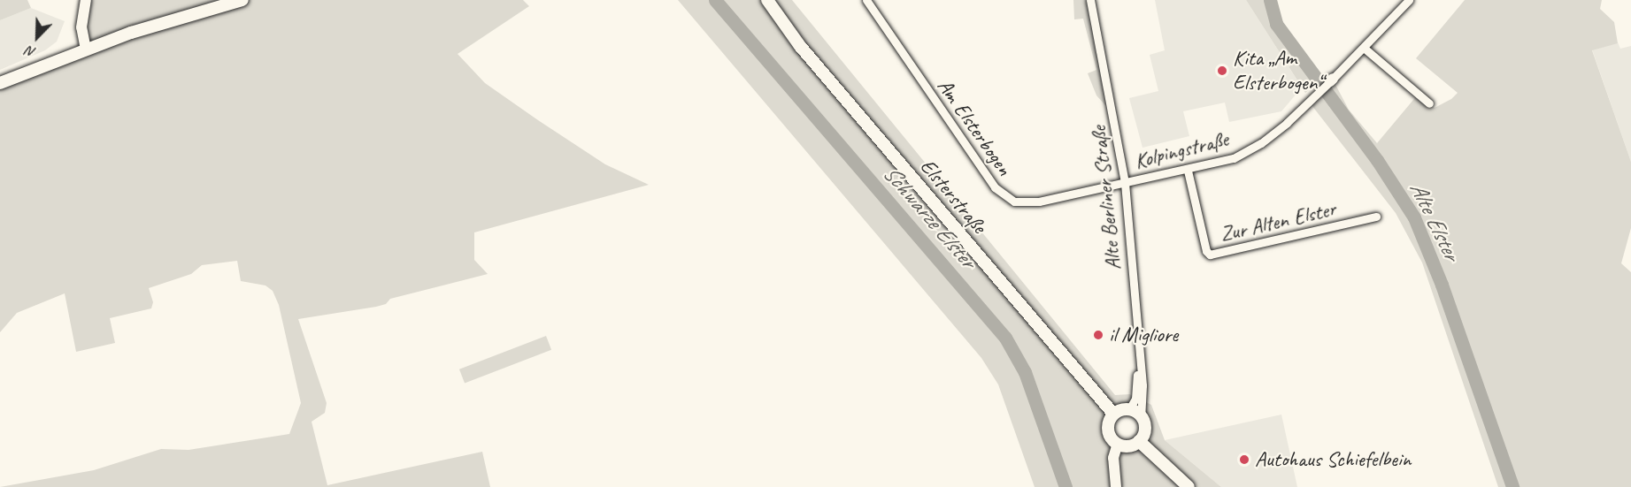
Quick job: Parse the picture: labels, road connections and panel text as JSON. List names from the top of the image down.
{
  "streets": {
    "main road": ["Elsterstraße"],
    "street": [
      "Am Elsterbogen",
      "Kolpingstraße",
      "Alte Berliner Straße",
      "Zur Alten Elster"
    ]
  },
  "crossings": [
    ["Am Elsterbogen", "Kolpingstraße"],
    ["Am Elsterbogen", "Alte Berliner Straße"],
    ["Kolpingstraße", "Alte Berliner Straße"],
    ["Kolpingstraße", "Zur Alten Elster"],
    ["Elsterstraße", "Alte Berliner Straße"]
  ],
  "water": ["Schwarze Elster", "Alte Elster"],
  "places": ["Kita „Am Elsterbogen“", "il Migliore", "Autohaus Schiefelbein"],
  "north": "bottom left"
}
